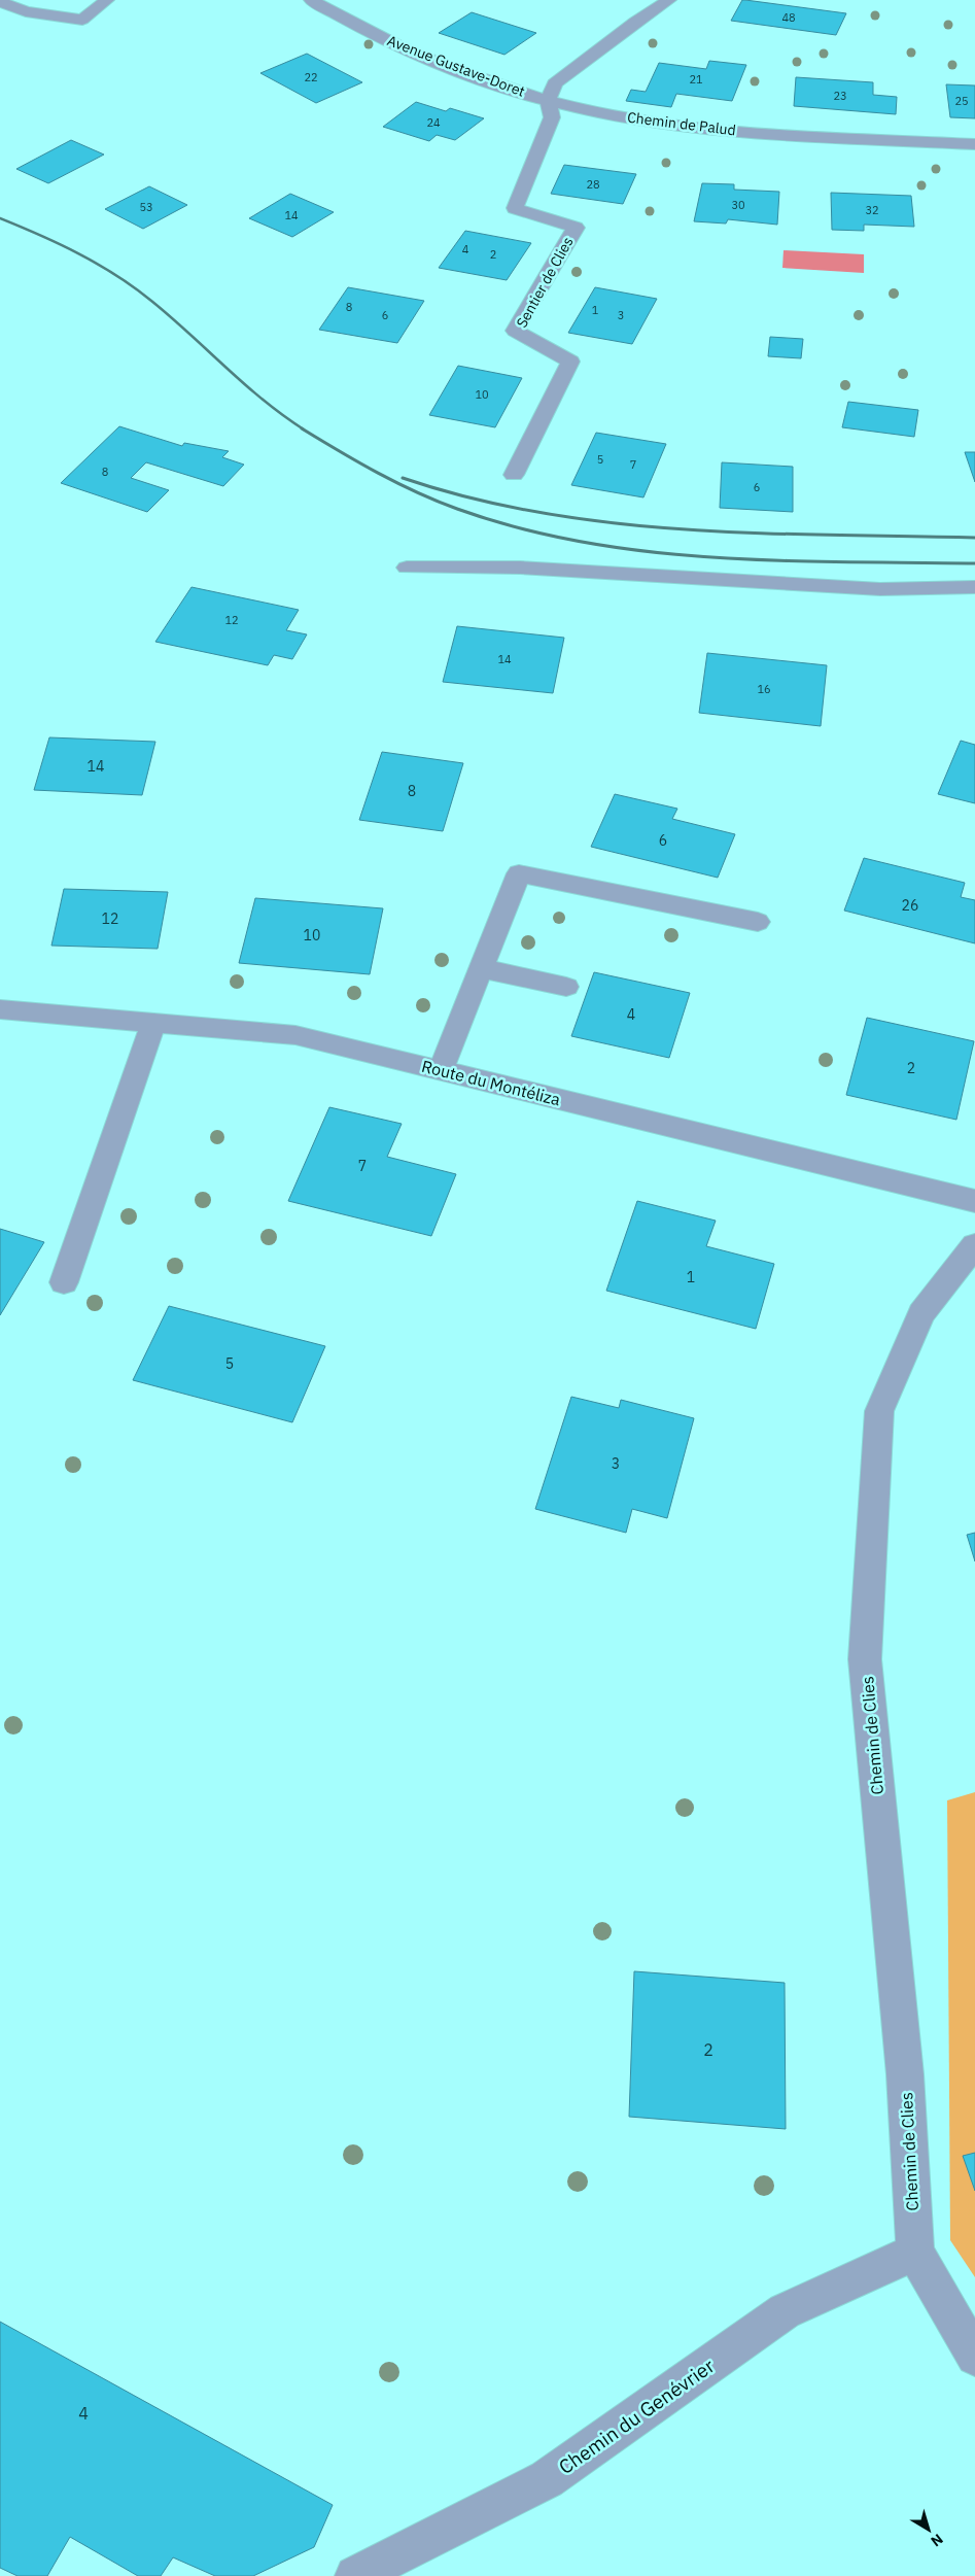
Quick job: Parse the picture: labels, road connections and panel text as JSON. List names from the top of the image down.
{
  "streets": {
    "street": [
      "Avenue Gustave-Doret",
      "Chemin de Palud",
      "Sentier de Clies",
      "Route du Montéliza",
      "Chemin de Clies",
      "Chemin du Genévrier"
    ]
  },
  "crossings": [
    ["Avenue Gustave-Doret", "Chemin de Palud"],
    ["Avenue Gustave-Doret", "Sentier de Clies"],
    ["Chemin de Palud", "Sentier de Clies"],
    ["Chemin de Clies", "Chemin du Genévrier"]
  ],
  "house_numbers": [
    "48",
    "22",
    "21",
    "23",
    "25",
    "24",
    "28",
    "30",
    "53",
    "32",
    "14",
    "4",
    "2",
    "8",
    "1",
    "6",
    "3",
    "10",
    "5",
    "7",
    "8",
    "6",
    "12",
    "14",
    "16",
    "14",
    "8",
    "6",
    "26",
    "12",
    "10",
    "4",
    "2",
    "7",
    "1",
    "5",
    "3",
    "2",
    "4"
  ],
  "north": "bottom right"
}
